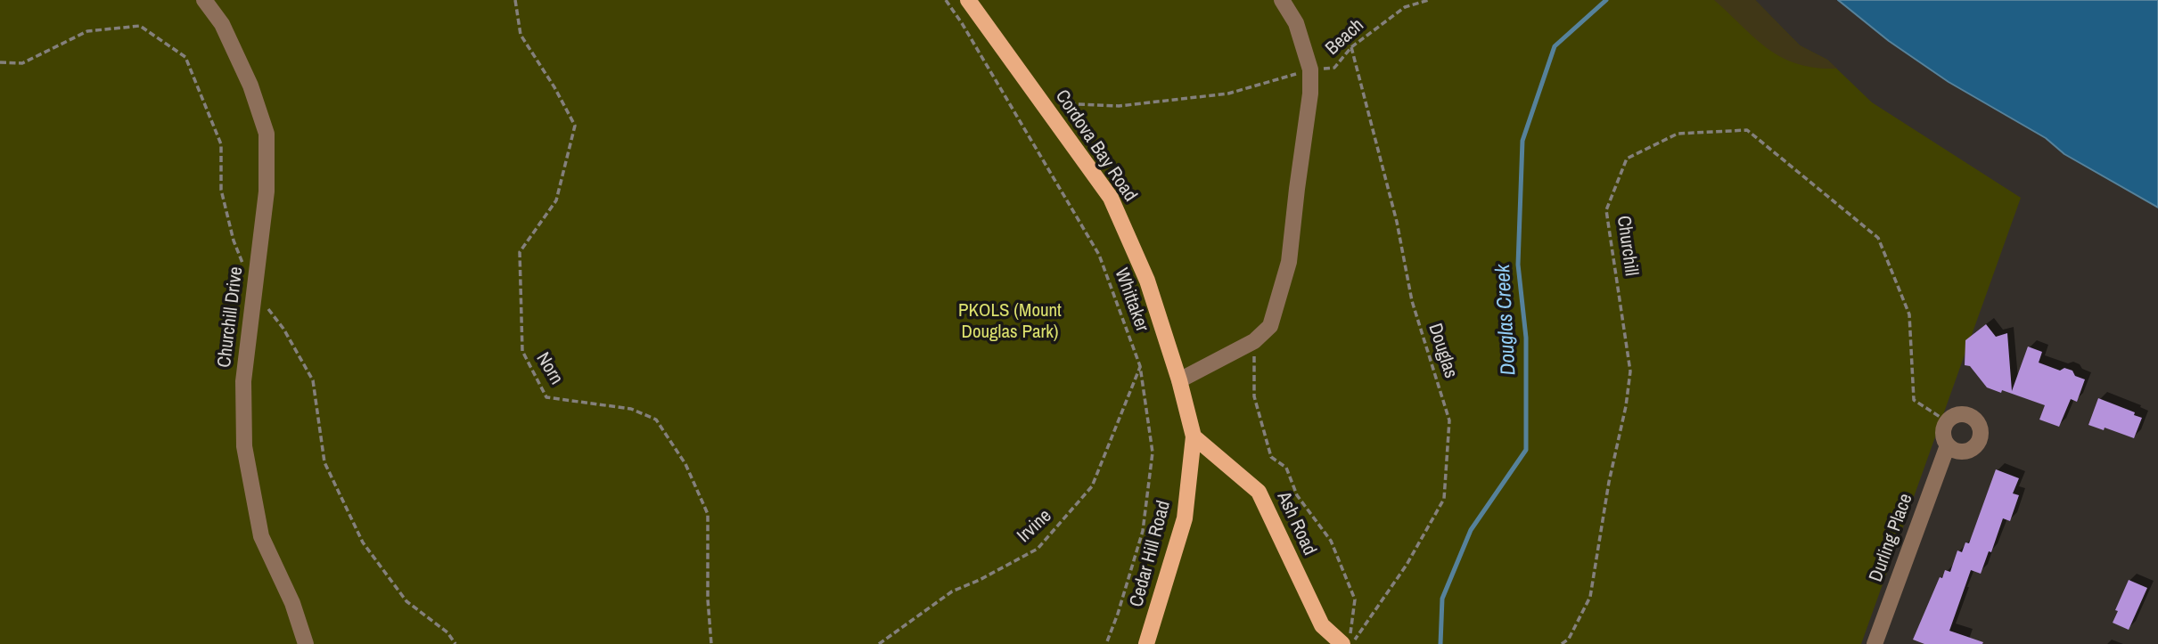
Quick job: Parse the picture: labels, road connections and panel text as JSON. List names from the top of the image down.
{
  "streets": {
    "main road": ["Cordova Bay Road", "Ash Road", "Cedar Hill Road"],
    "street": ["Churchill Drive", "Durling Place"],
    "path": [
      "Beach",
      "Churchill",
      "Whittaker",
      "Douglas",
      "Norn",
      "Irvine"
    ]
  },
  "crossings": [
    ["Beach", "Cordova Bay Road"],
    ["Beach", "Whittaker"],
    ["Beach", "Douglas"],
    ["Cordova Bay Road", "Ash Road"],
    ["Cordova Bay Road", "Cedar Hill Road"],
    ["Churchill", "Durling Place"],
    ["Whittaker", "Irvine"],
    ["Ash Road", "Cedar Hill Road"]
  ],
  "water": ["Douglas Creek"],
  "parks": ["PKOLS (Mount Douglas Park)"]
}
